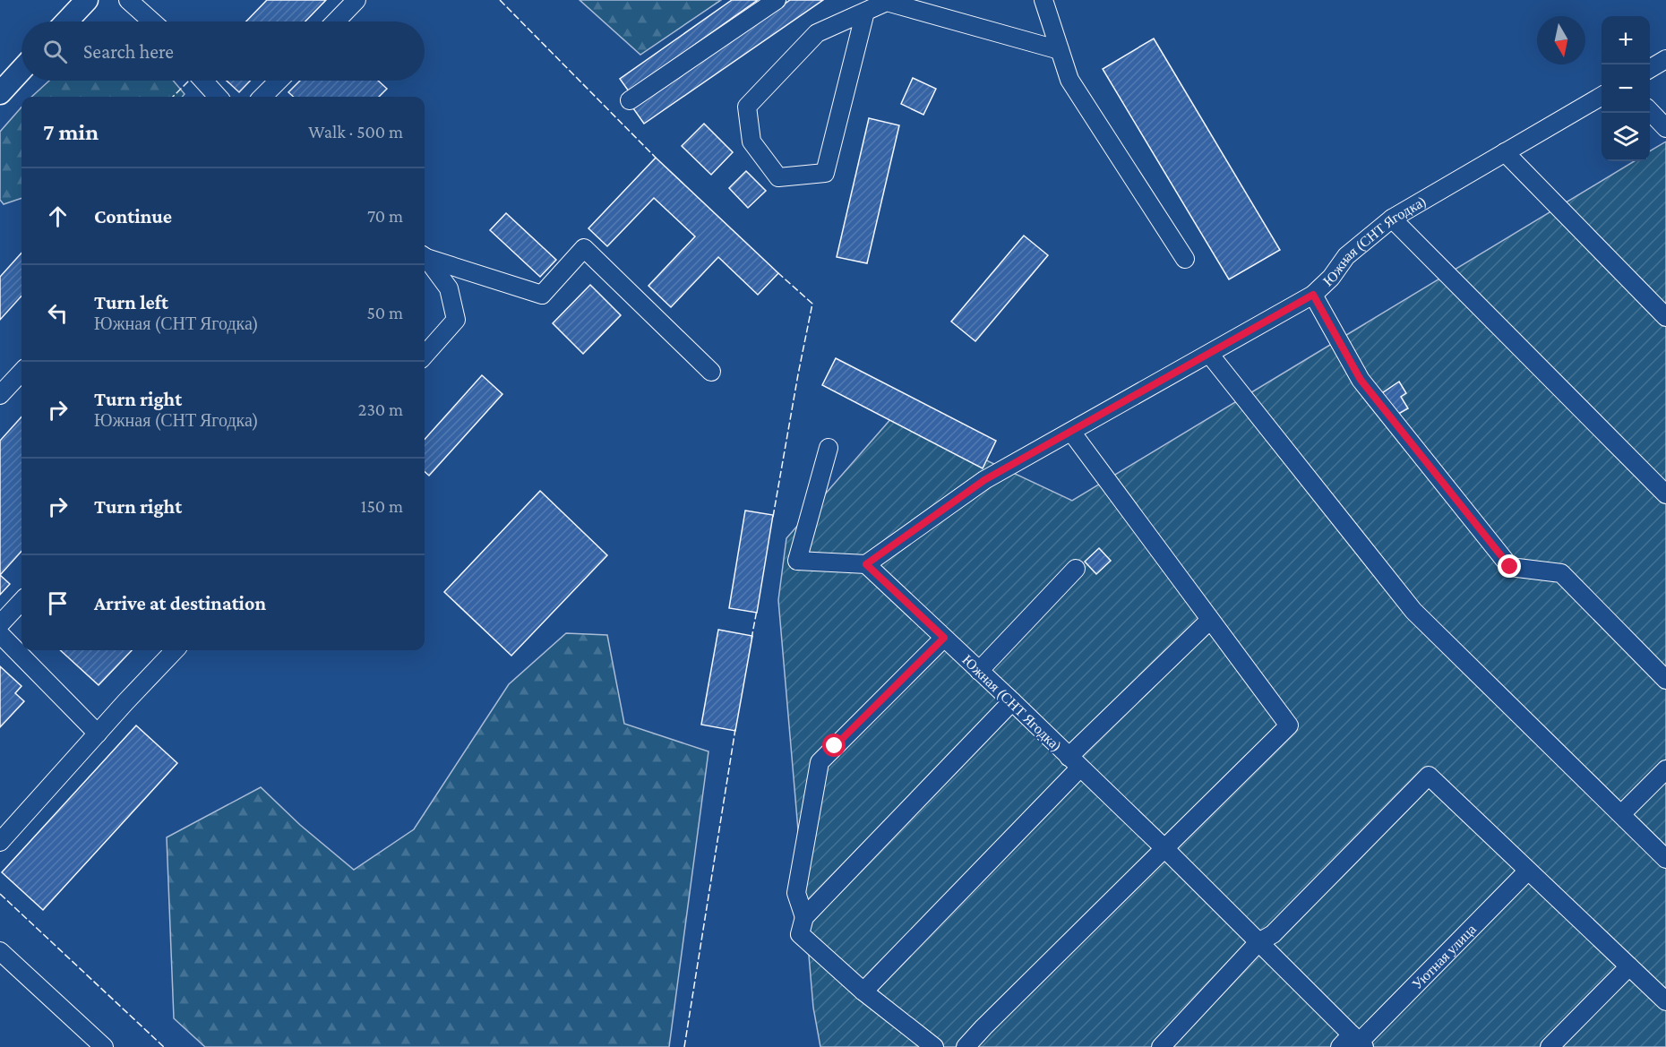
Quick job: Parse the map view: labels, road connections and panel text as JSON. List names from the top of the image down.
{
  "streets": {
    "street": ["Южная (СНТ Ягодка)", "Уютная улица"]
  },
  "crossings": [
    ["Южная (СНТ Ягодка)", "Уютная улица"]
  ],
  "north": "bottom",
  "page": {
    "map_buttons": ["+", "−"],
    "search": "Search here",
    "heading": ["7 min", "Walk · 500 m"],
    "list": [
      ["Continue", "70 m"],
      ["Turn left", "Южная (СНТ Ягодка)", "50 m"],
      ["Turn right", "Южная (СНТ Ягодка)", "230 m"],
      ["Turn right", "150 m"],
      "Arrive at destination"
    ]
  }
}
